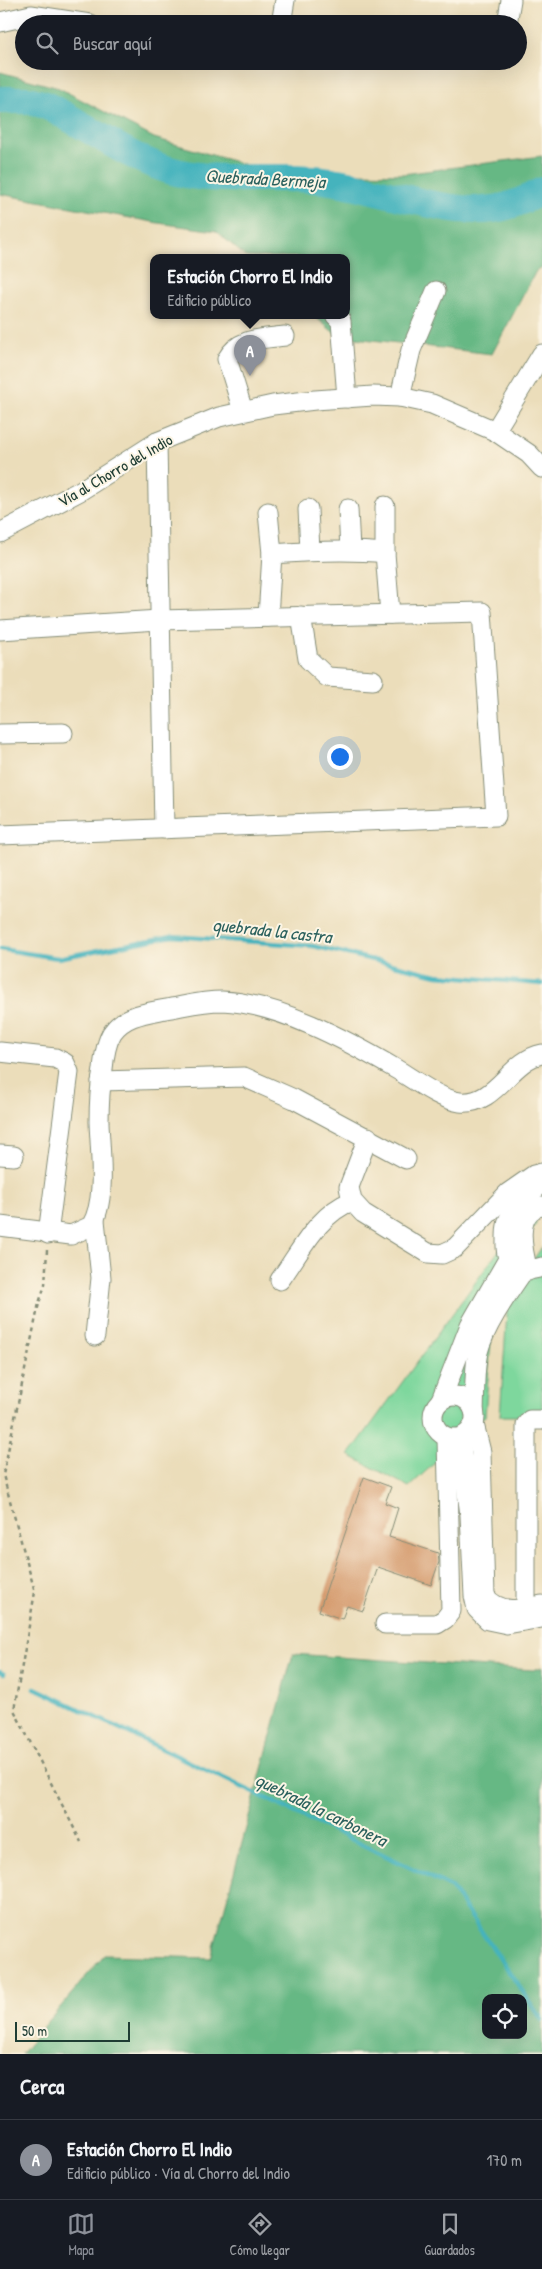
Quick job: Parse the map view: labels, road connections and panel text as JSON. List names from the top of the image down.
{
  "streets": {
    "street": ["Vía al Chorro del Indio"]
  },
  "water": ["Quebrada Bermeja", "quebrada la castra", "quebrada la carbonera"],
  "scale_bar": "50 m",
  "page": {
    "search": "Buscar aquí",
    "popup": ["Estación Chorro El Indio", "Edificio público"],
    "pins": "A",
    "scale": "50 m",
    "heading": "Cerca",
    "list": [
      {
        "mark": "A",
        "name": "Estación Chorro El Indio",
        "note": "Edificio público · Vía al Chorro del Indio",
        "value": "170 m"
      }
    ],
    "nav": ["Mapa", "Cómo llegar", "Guardados"]
  }
}
